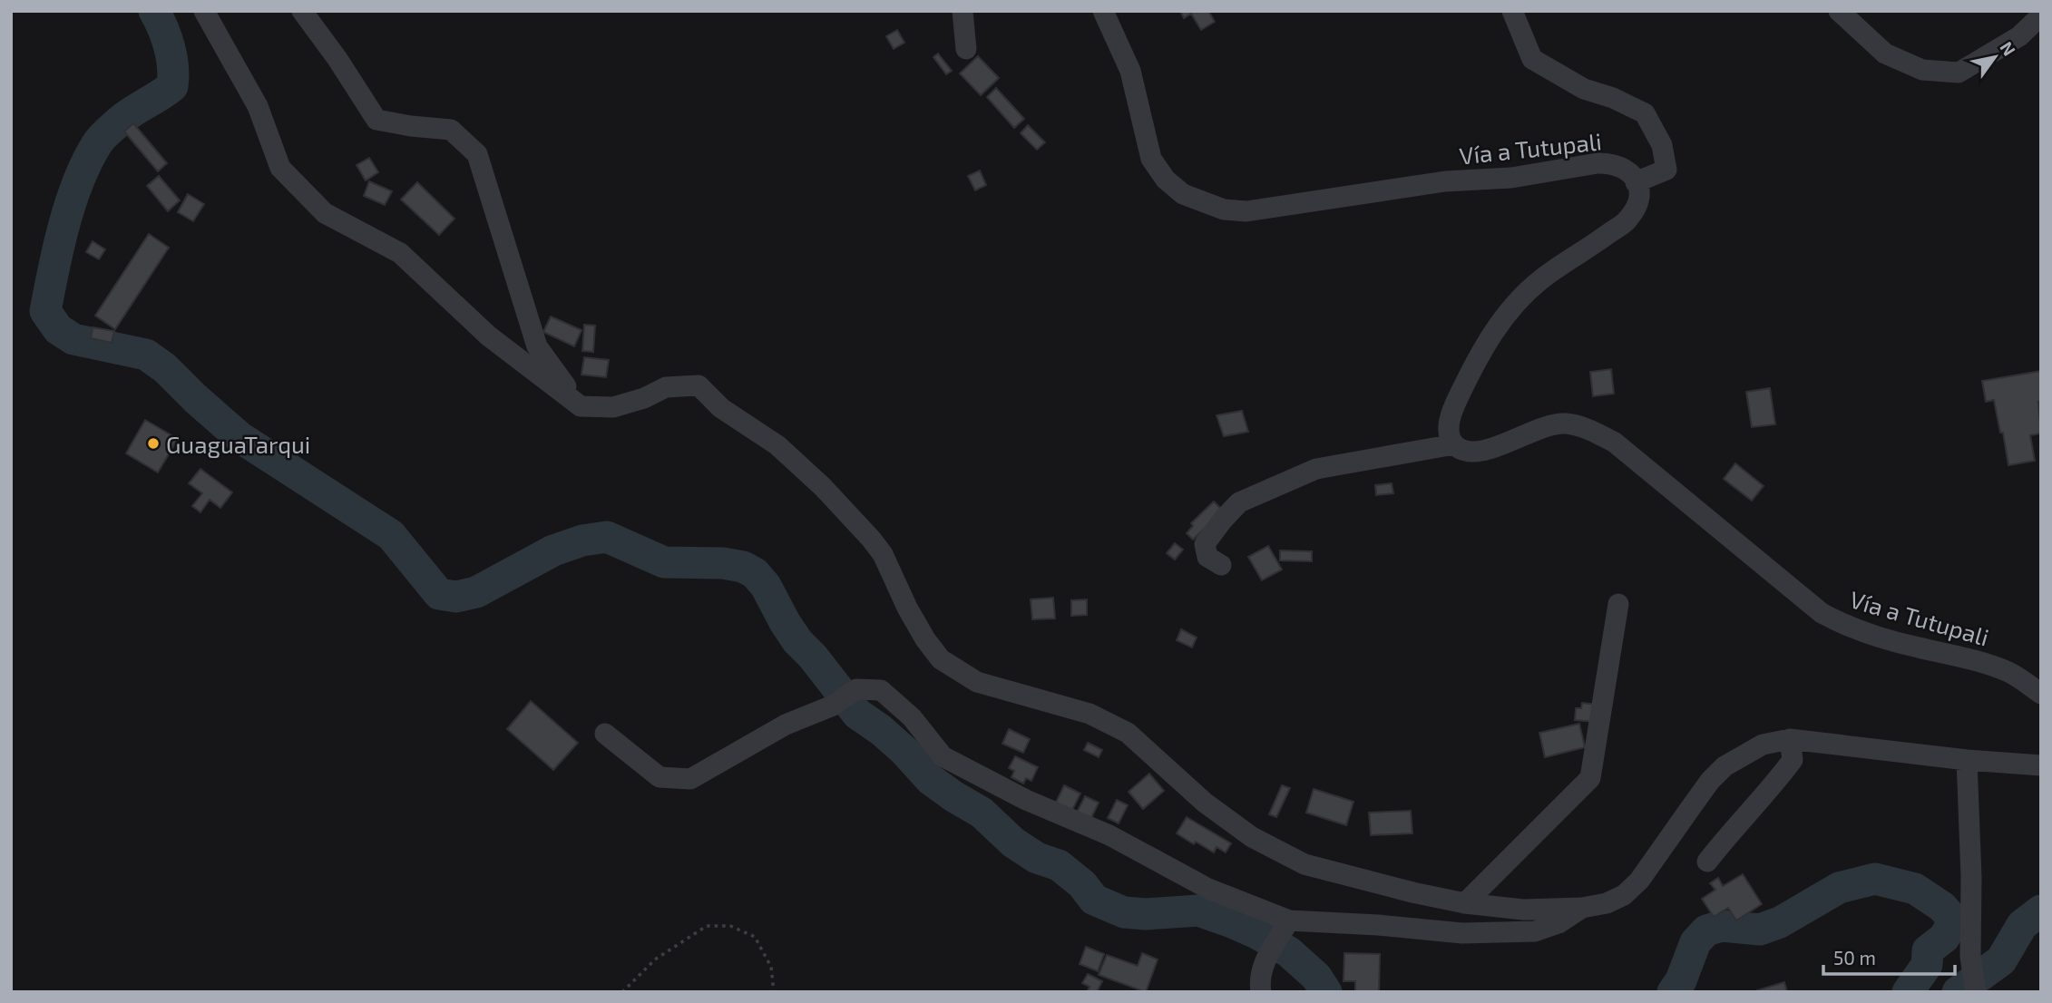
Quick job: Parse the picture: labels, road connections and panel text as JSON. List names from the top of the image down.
{
  "streets": {
    "street": ["Vía a Tutupali"]
  },
  "places": ["GuaguaTarqui"],
  "scale_bar": "50 m",
  "north": "top right"
}
